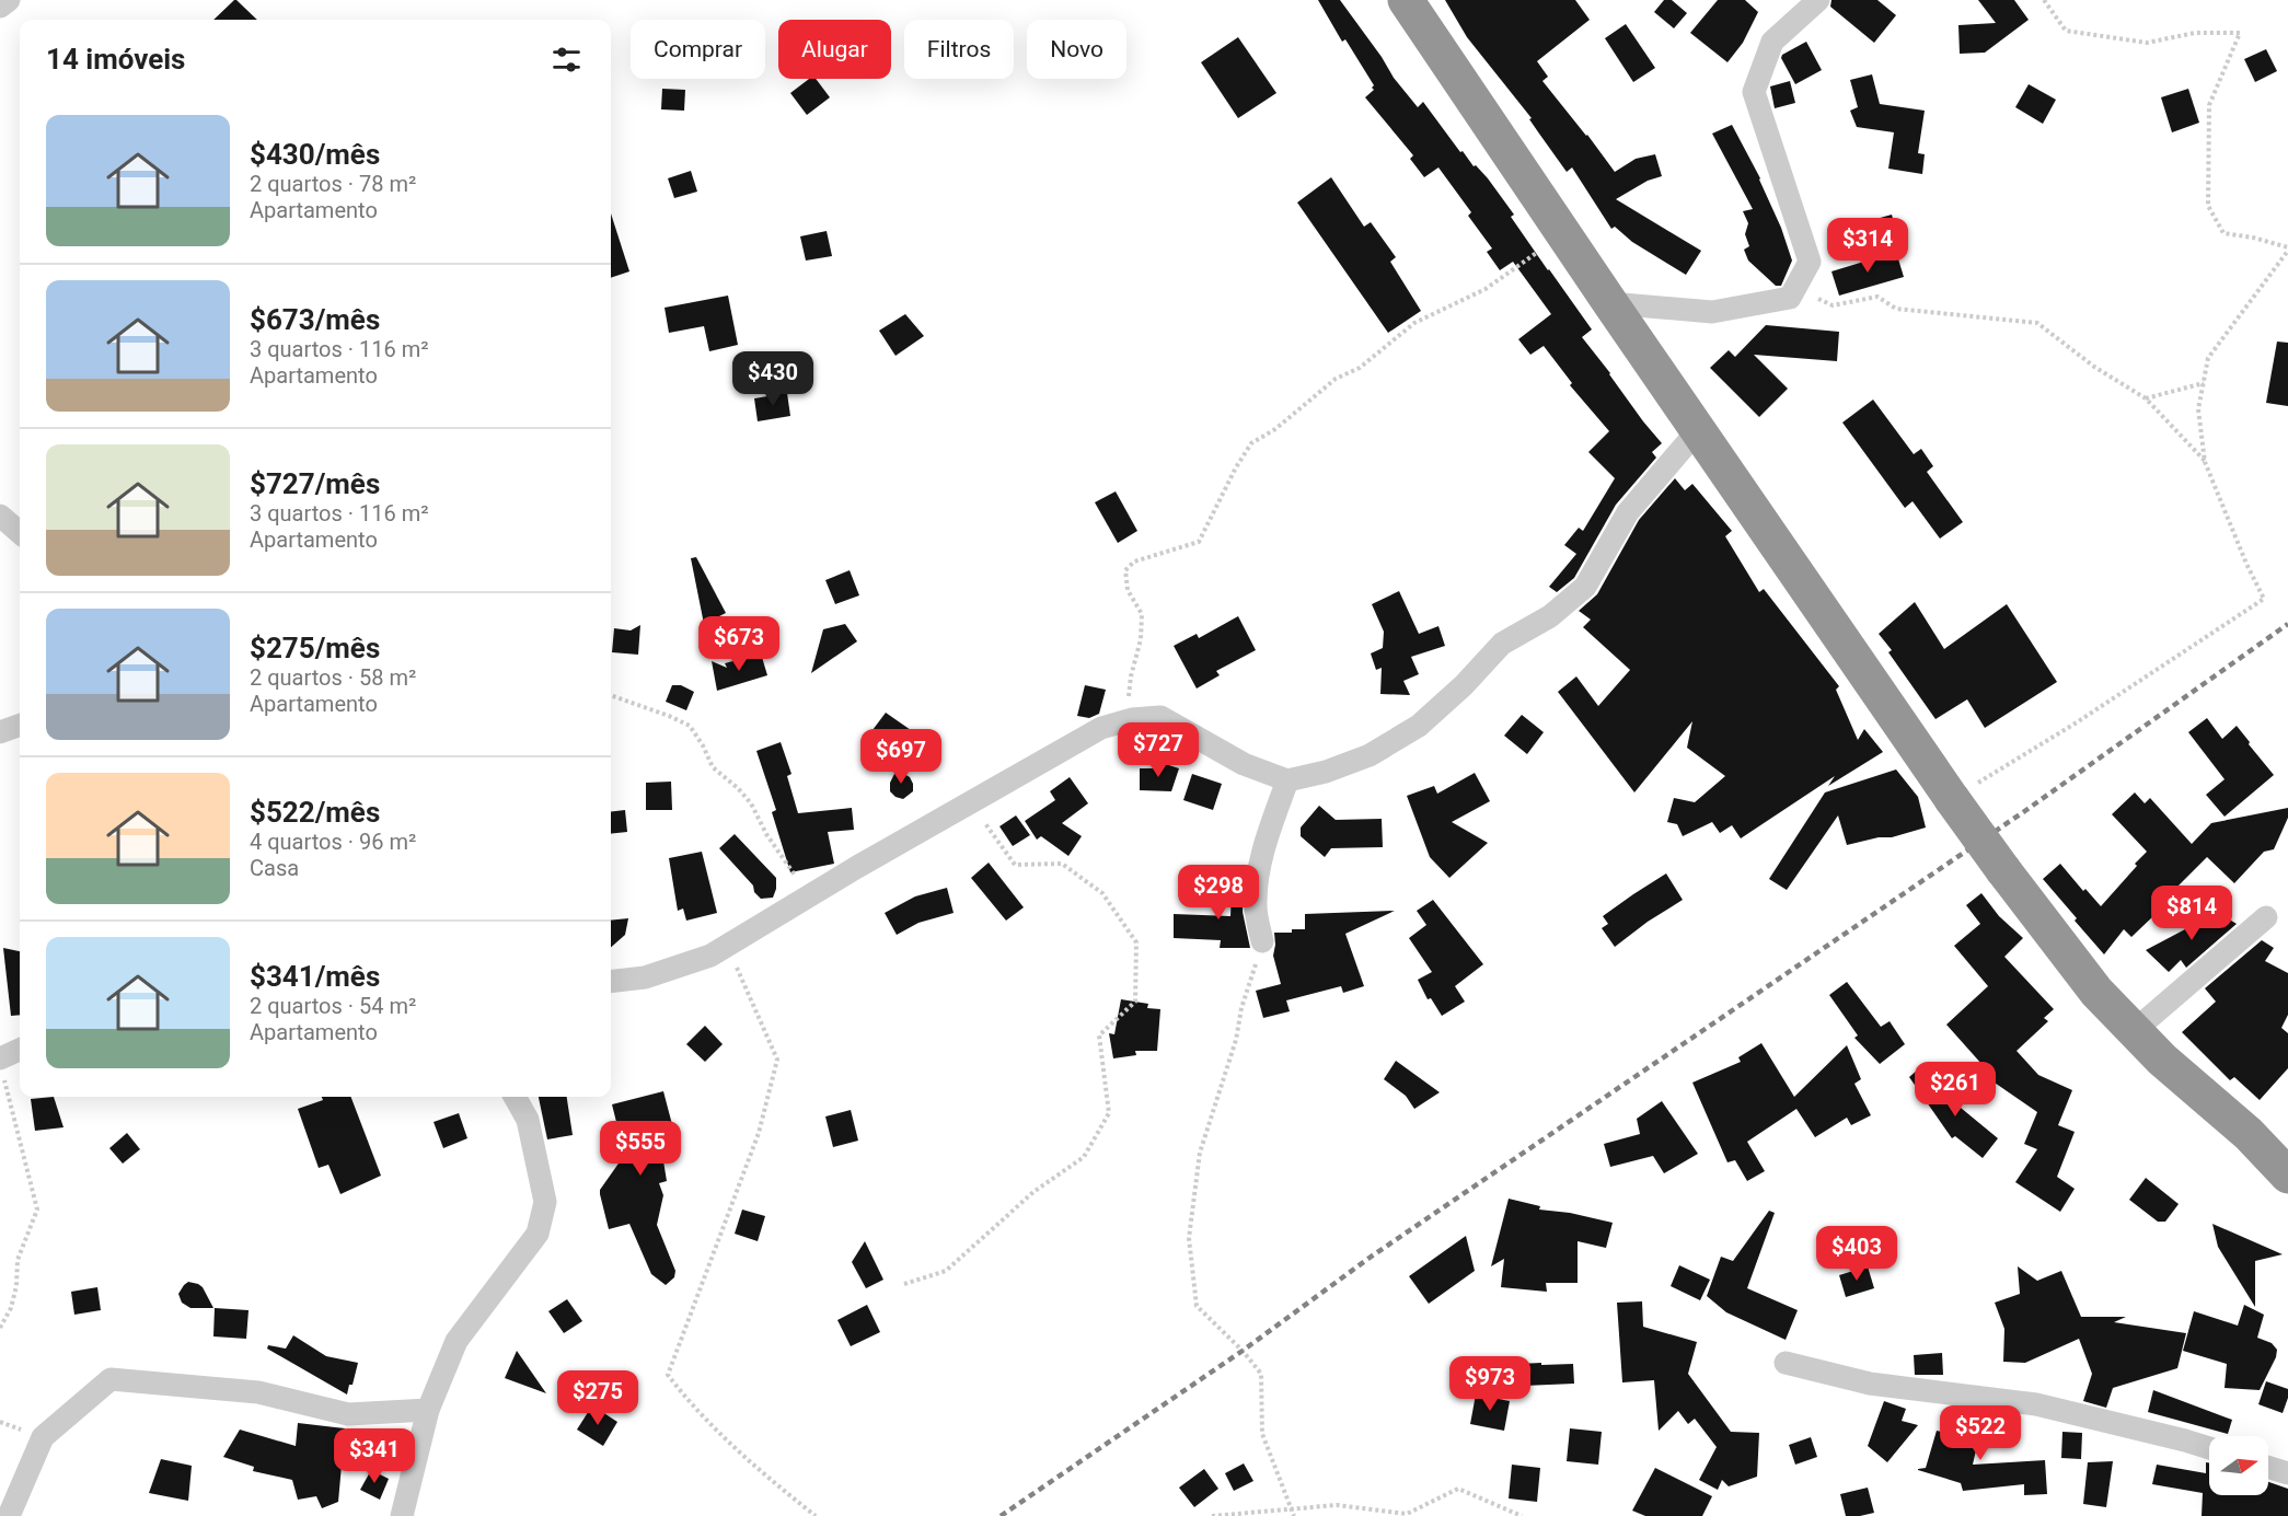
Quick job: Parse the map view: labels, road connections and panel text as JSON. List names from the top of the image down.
{
  "north": "right",
  "page": {
    "chip": [
      "Comprar",
      "Alugar",
      "Filtros",
      "Novo"
    ],
    "heading": "14 imóveis",
    "list": [
      {
        "name": "$430/mês",
        "note": "2 quartos · 78 m² · Apartamento"
      },
      {
        "name": "$673/mês",
        "note": "3 quartos · 116 m² · Apartamento"
      },
      {
        "name": "$727/mês",
        "note": "3 quartos · 116 m² · Apartamento"
      },
      {
        "name": "$275/mês",
        "note": "2 quartos · 58 m² · Apartamento"
      },
      {
        "name": "$522/mês",
        "note": "4 quartos · 96 m² · Casa"
      },
      {
        "name": "$341/mês",
        "note": "2 quartos · 54 m² · Apartamento"
      }
    ],
    "price": [
      "$314",
      "$430",
      "$673",
      "$727",
      "$697",
      "$298",
      "$814",
      "$261",
      "$555",
      "$403",
      "$973",
      "$275",
      "$522",
      "$341"
    ]
  }
}
